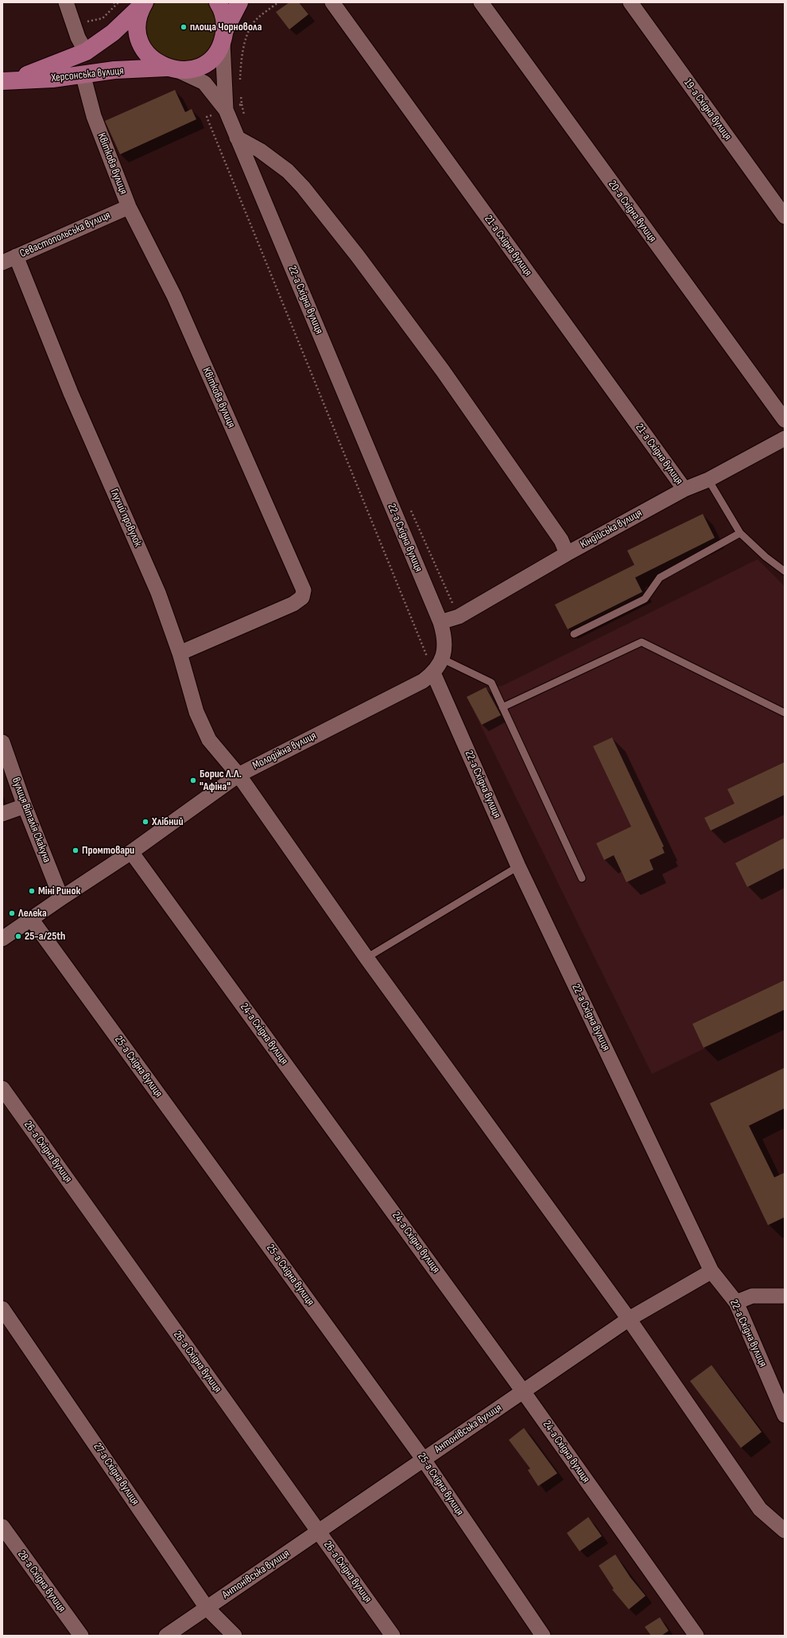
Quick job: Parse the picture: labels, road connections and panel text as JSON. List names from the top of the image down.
{
  "streets": {
    "main road": ["Херсонська вулиця"],
    "street": [
      "19-а Східна вулиця",
      "Квіткова вулиця",
      "20-а Східна вулиця",
      "Севастопольська вулиця",
      "21-а Східна вулиця",
      "22-а Східна вулиця",
      "Глухий провулок",
      "Кіндійська вулиця",
      "Молодіжна вулиця",
      "вулиця Віталія Скакуна",
      "24-а Східна вулиця",
      "25-а Східна вулиця",
      "26-а Східна вулиця",
      "Антонівська вулиця",
      "27-а Східна вулиця",
      "28-а Східна вулиця"
    ]
  },
  "crossings": [
    ["Херсонська вулиця", "Квіткова вулиця"],
    ["Квіткова вулиця", "Севастопольська вулиця"],
    ["Квіткова вулиця", "Глухий провулок"],
    ["Севастопольська вулиця", "Глухий провулок"],
    ["21-а Східна вулиця", "Кіндійська вулиця"],
    ["22-а Східна вулиця", "Кіндійська вулиця"],
    ["22-а Східна вулиця", "Молодіжна вулиця"],
    ["22-а Східна вулиця", "Антонівська вулиця"],
    ["Глухий провулок", "Молодіжна вулиця"],
    ["Глухий провулок", "Антонівська вулиця"],
    ["Молодіжна вулиця", "вулиця Віталія Скакуна"],
    ["Молодіжна вулиця", "24-а Східна вулиця"],
    ["Молодіжна вулиця", "25-а Східна вулиця"],
    ["24-а Східна вулиця", "Антонівська вулиця"],
    ["25-а Східна вулиця", "Антонівська вулиця"],
    ["26-а Східна вулиця", "Антонівська вулиця"],
    ["Антонівська вулиця", "27-а Східна вулиця"]
  ],
  "places": [
    "площа Чорновола",
    "Борис Л.Л. \"Афіна\"",
    "Хлібний",
    "Промтовари",
    "Міні Ринок",
    "Лелека",
    "25-а/25th"
  ]
}
